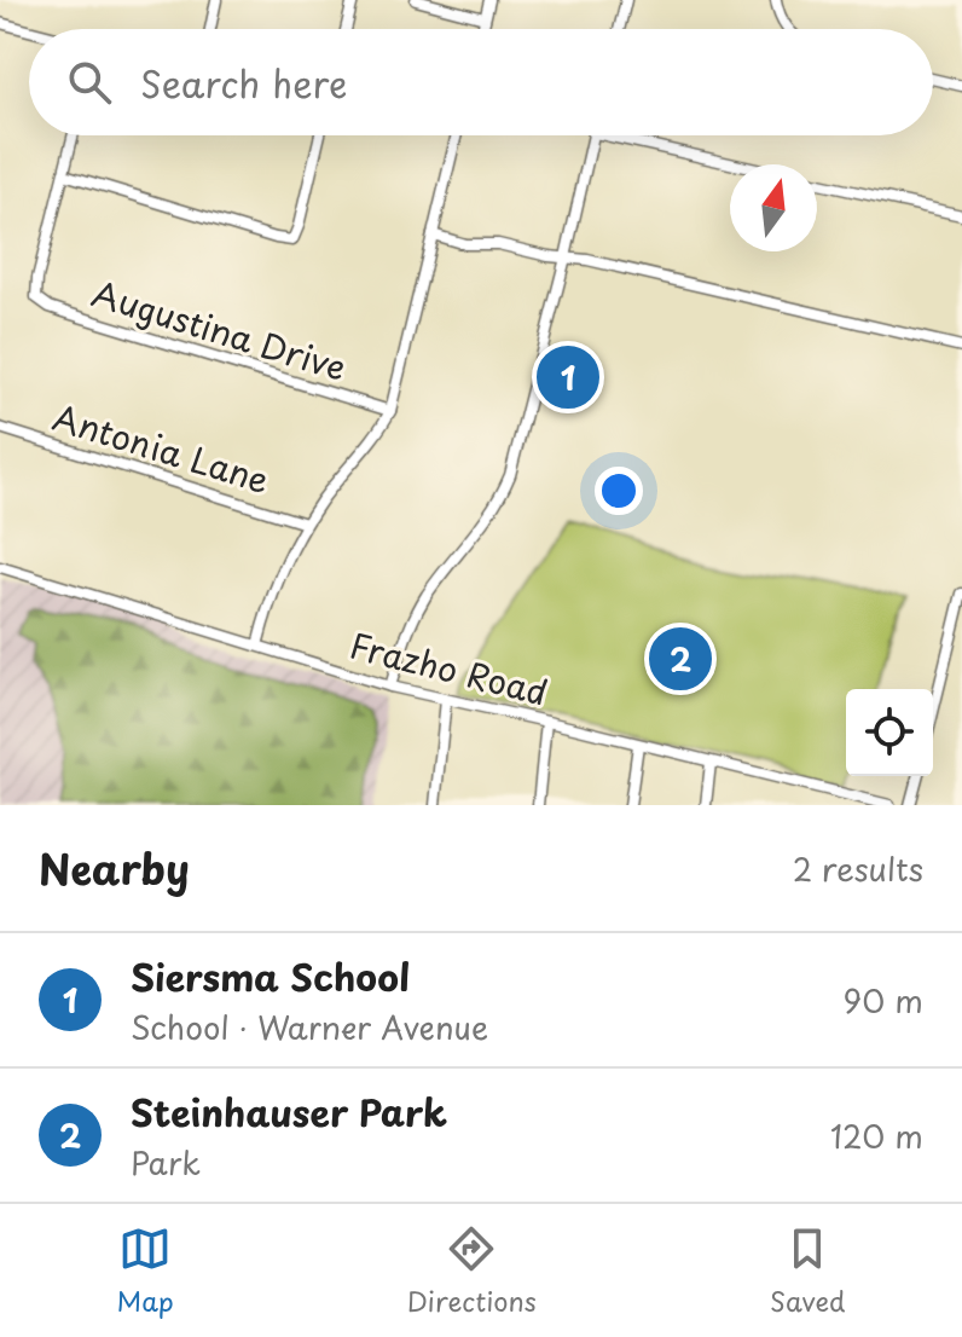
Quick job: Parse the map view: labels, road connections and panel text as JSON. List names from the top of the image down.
{
  "streets": {
    "street": ["Augustina Drive", "Antonia Lane", "Frazho Road"]
  },
  "north": "top",
  "page": {
    "search": "Search here",
    "pins": ["1", "2"],
    "heading": ["Nearby", "2 results"],
    "list": [
      {
        "mark": "1",
        "name": "Siersma School",
        "note": "School · Warner Avenue",
        "value": "90 m"
      },
      {
        "mark": "2",
        "name": "Steinhauser Park",
        "note": "Park",
        "value": "120 m"
      }
    ],
    "nav": ["Map", "Directions", "Saved"]
  }
}
